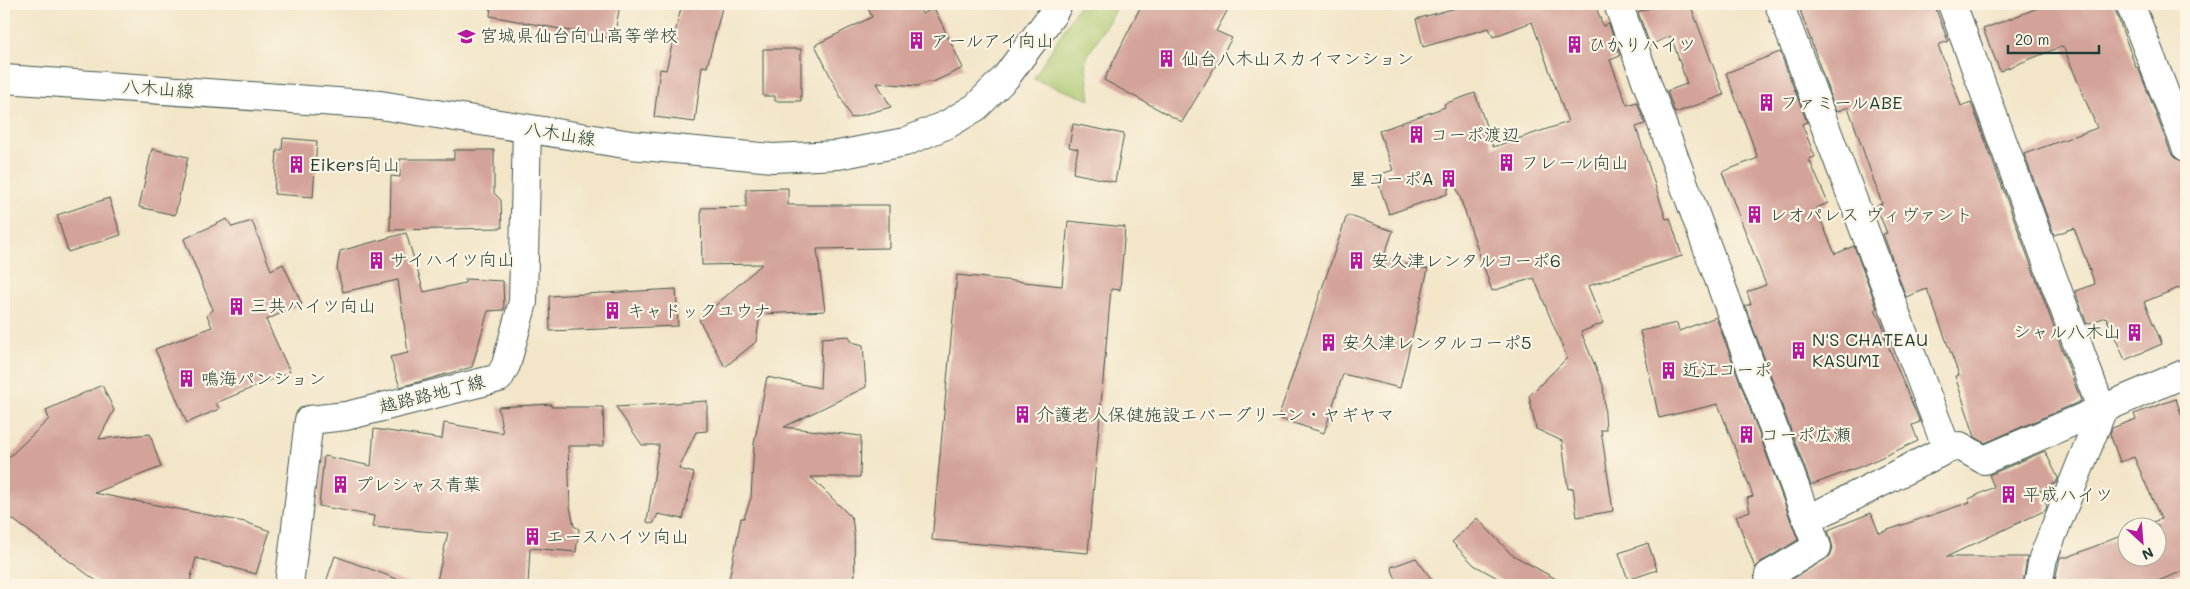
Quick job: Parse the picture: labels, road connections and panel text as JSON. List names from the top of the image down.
{
  "streets": {
    "street": ["八木山線", "越路路地丁線"]
  },
  "crossings": [
    ["八木山線", "越路路地丁線"]
  ],
  "places": {
    "school or university": ["宮城県仙台向山高等学校"],
    "building": [
      "アールアイ向山",
      "ひかりハイツ",
      "仙台八木山スカイマンション",
      "ファミールABE",
      "コーポ渡辺",
      "フレール向山",
      "Eikers向山",
      "星コーポA",
      "レオパレス ヴィヴァント",
      "サイハイツ向山",
      "安久津レンタルコーポ6",
      "三共ハイツ向山",
      "キャドックユウナ",
      "シャル八木山",
      "安久津レンタルコーポ5",
      "N'S CHATEAU KASUMI",
      "近江コーポ",
      "鳴海パンション",
      "介護老人保健施設エバーグリーン・ヤギヤマ",
      "コーポ広瀬",
      "プレシャス青葉",
      "平成ハイツ",
      "エースハイツ向山"
    ]
  },
  "scale_bar": "20 m",
  "north": "bottom right"
}
